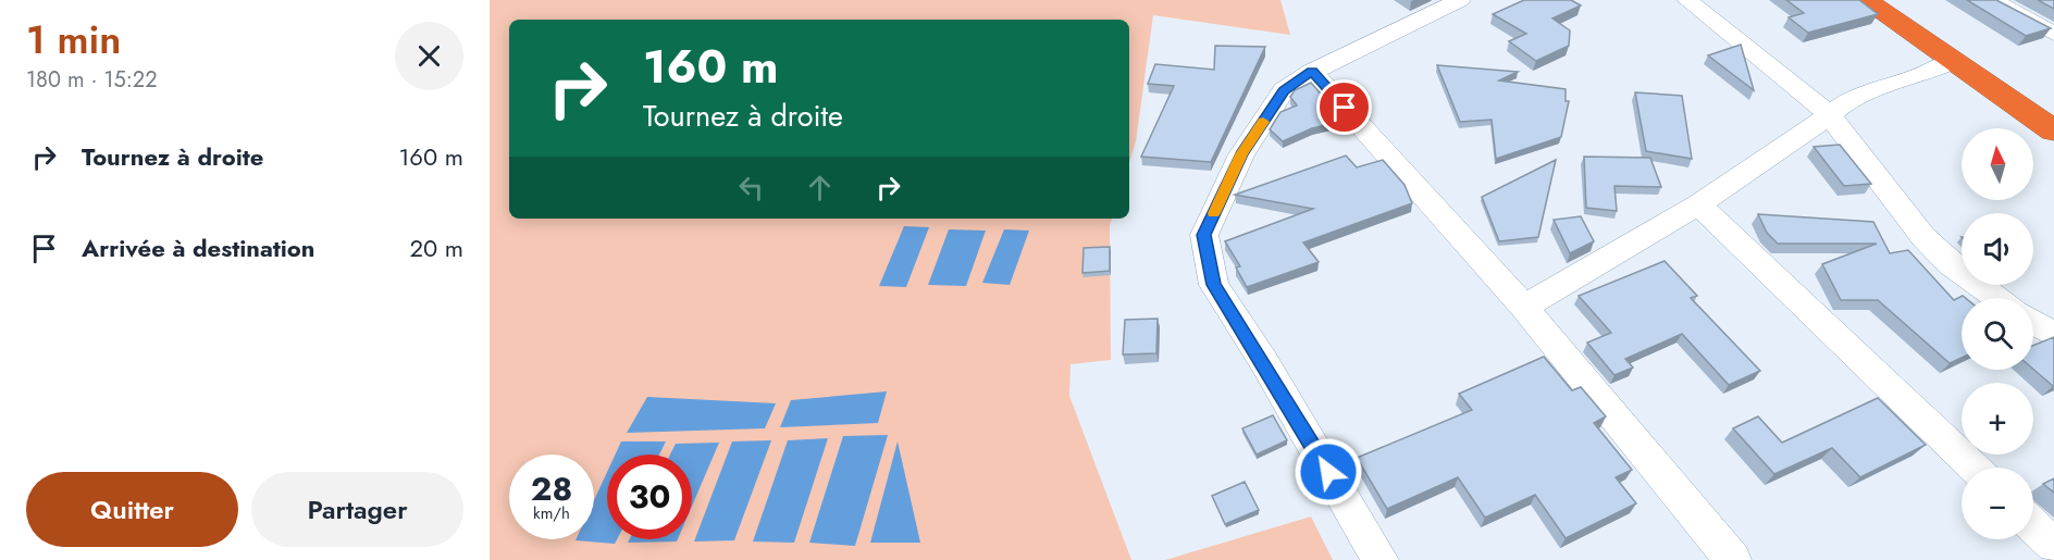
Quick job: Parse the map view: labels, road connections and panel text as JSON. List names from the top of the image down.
{
  "north": "top",
  "page": {
    "heading": ["1 min", "180 m · 15:22"],
    "turn": ["160 m", "Tournez à droite"],
    "list": [
      {
        "name": "Tournez à droite",
        "value": "160 m"
      },
      {
        "name": "Arrivée à destination",
        "value": "20 m"
      }
    ],
    "map_buttons": ["+", "−"],
    "speed": "28 km/h",
    "limit": "30",
    "buttons": ["Quitter", "Partager"]
  }
}
